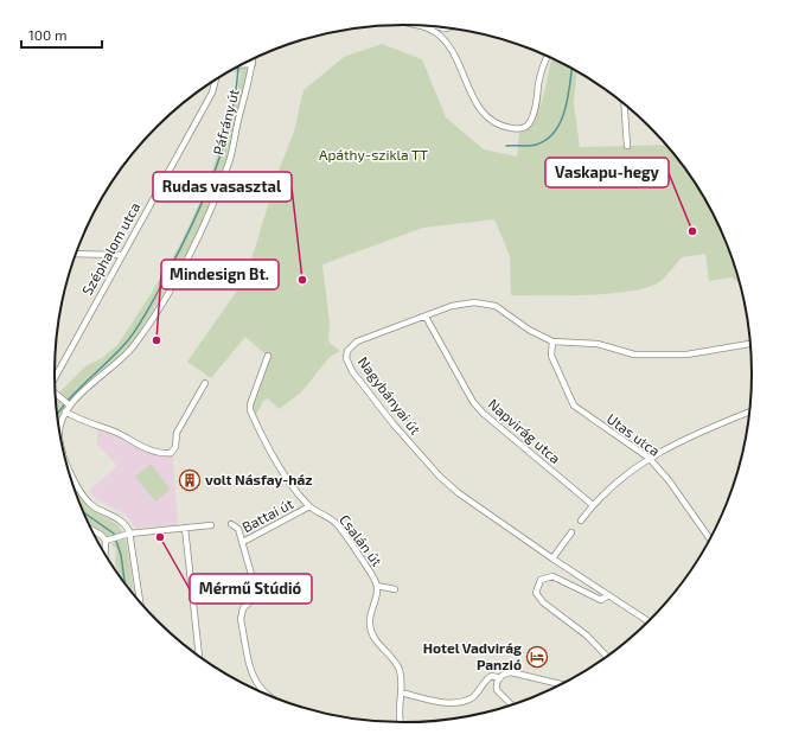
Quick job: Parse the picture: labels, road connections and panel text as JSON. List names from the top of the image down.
{
  "streets": {
    "street": [
      "Páfrány út",
      "Széphalom utca",
      "Nagybányai út",
      "Napvirág utca",
      "Utas utca",
      "Battai út",
      "Csalán út"
    ]
  },
  "crossings": [
    ["Nagybányai út", "Napvirág utca"],
    ["Nagybányai út", "Utas utca"],
    ["Battai út", "Csalán út"]
  ],
  "parks": ["Apáthy-szikla TT"],
  "places": {
    "other": [
      "Vaskapu-hegy",
      "Rudas vasasztal",
      "Mindesign Bt.",
      "Mérmű Stúdió"
    ],
    "building": ["volt Násfay-ház"],
    "hotel": ["Hotel Vadvirág Panzió"]
  },
  "scale_bar": "100 m"
}
